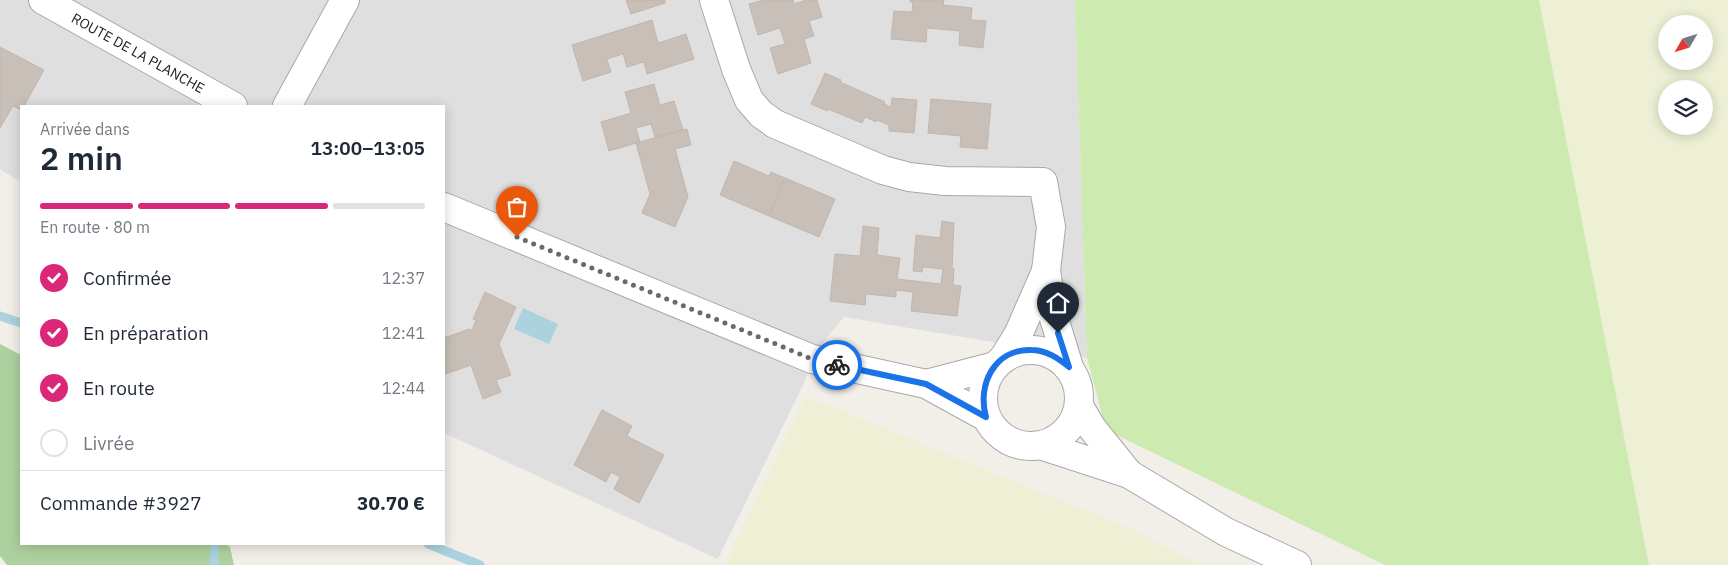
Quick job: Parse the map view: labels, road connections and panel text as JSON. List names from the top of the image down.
{
  "streets": {
    "street": ["ROUTE DE LA PLANCHE"]
  },
  "north": "bottom left",
  "page": {
    "heading": ["2 min", "Arrivée dans", "13:00–13:05"],
    "panel": ["Commande #3927", "30.70 €"],
    "bar": "En route · 80 m",
    "list": [
      ["Confirmée", "12:37"],
      ["En préparation", "12:41"],
      ["En route", "12:44"],
      "Livrée"
    ]
  }
}
